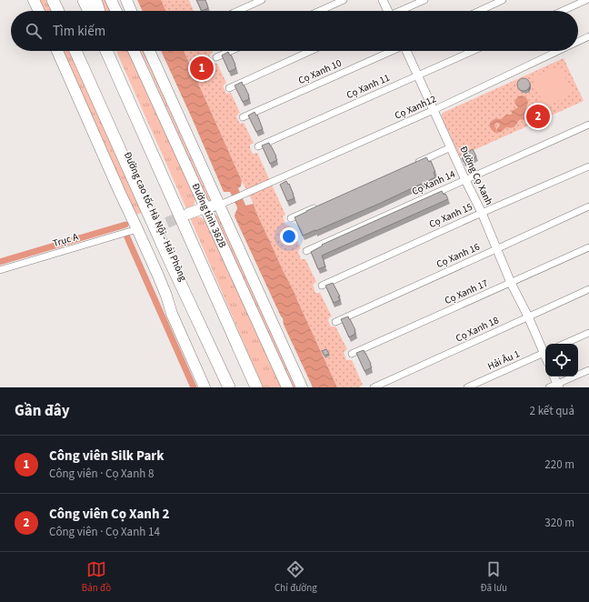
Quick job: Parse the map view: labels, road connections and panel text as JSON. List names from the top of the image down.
{
  "streets": {
    "highway": ["Đường cao tốc Hà Nội - Hải Phòng"],
    "main road": ["Đường tỉnh 382B"],
    "street": [
      "Cọ Xanh 10",
      "Cọ Xanh 11",
      "Cọ Xanh12",
      "Đường Cọ Xanh",
      "Cọ Xanh 14",
      "Cọ Xanh 15",
      "Trục A",
      "Cọ Xanh 16",
      "Cọ Xanh 17",
      "Cọ Xanh 18",
      "Hải Âu 1"
    ]
  },
  "crossings": [
    ["Cọ Xanh 11", "Đường Cọ Xanh"],
    ["Cọ Xanh12", "Đường Cọ Xanh"],
    ["Cọ Xanh12", "Đường tỉnh 382B"],
    ["Đường Cọ Xanh", "Cọ Xanh 14"],
    ["Đường Cọ Xanh", "Cọ Xanh 15"],
    ["Đường Cọ Xanh", "Cọ Xanh 16"],
    ["Đường Cọ Xanh", "Cọ Xanh 17"],
    ["Đường Cọ Xanh", "Cọ Xanh 18"]
  ],
  "page": {
    "search": "Tìm kiếm",
    "pins": ["1", "2"],
    "heading": ["Gần đây", "2 kết quả"],
    "list": [
      {
        "mark": "1",
        "name": "Công viên Silk Park",
        "note": "Công viên · Cọ Xanh 8",
        "value": "220 m"
      },
      {
        "mark": "2",
        "name": "Công viên Cọ Xanh 2",
        "note": "Công viên · Cọ Xanh 14",
        "value": "320 m"
      }
    ],
    "nav": ["Bản đồ", "Chỉ đường", "Đã lưu"]
  }
}
